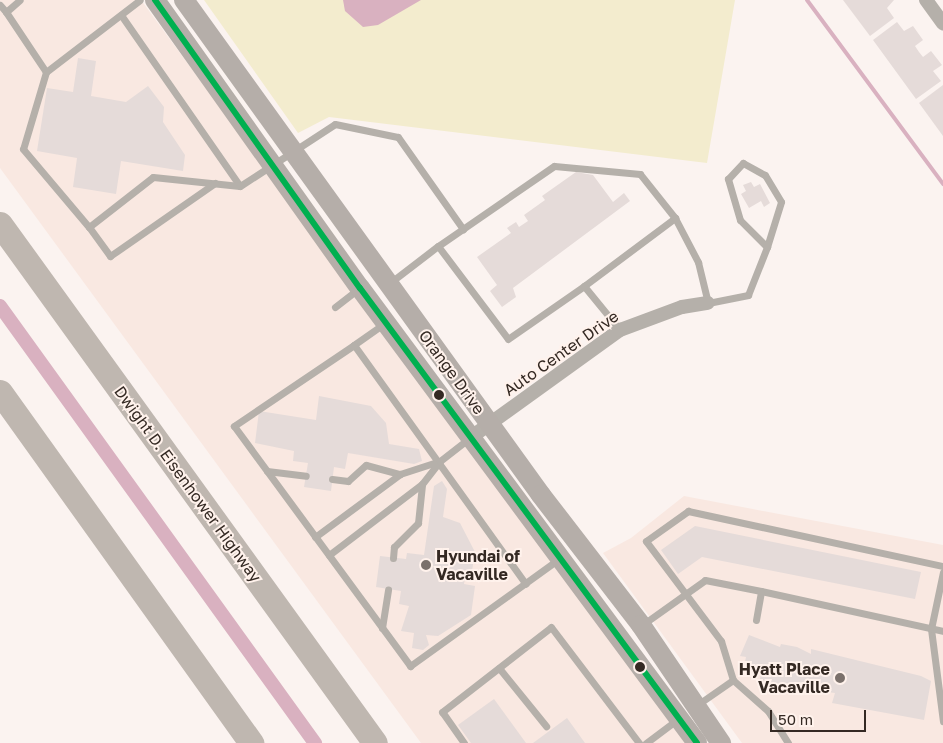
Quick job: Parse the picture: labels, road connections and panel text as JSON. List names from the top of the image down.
{
  "streets": {
    "highway": ["Dwight D. Eisenhower Highway"],
    "street": ["Auto Center Drive", "Orange Drive"]
  },
  "crossings": [
    ["Auto Center Drive", "Orange Drive"]
  ],
  "places": ["Hyundai of Vacaville", "Hyatt Place Vacaville"],
  "scale_bar": "50 m"
}
